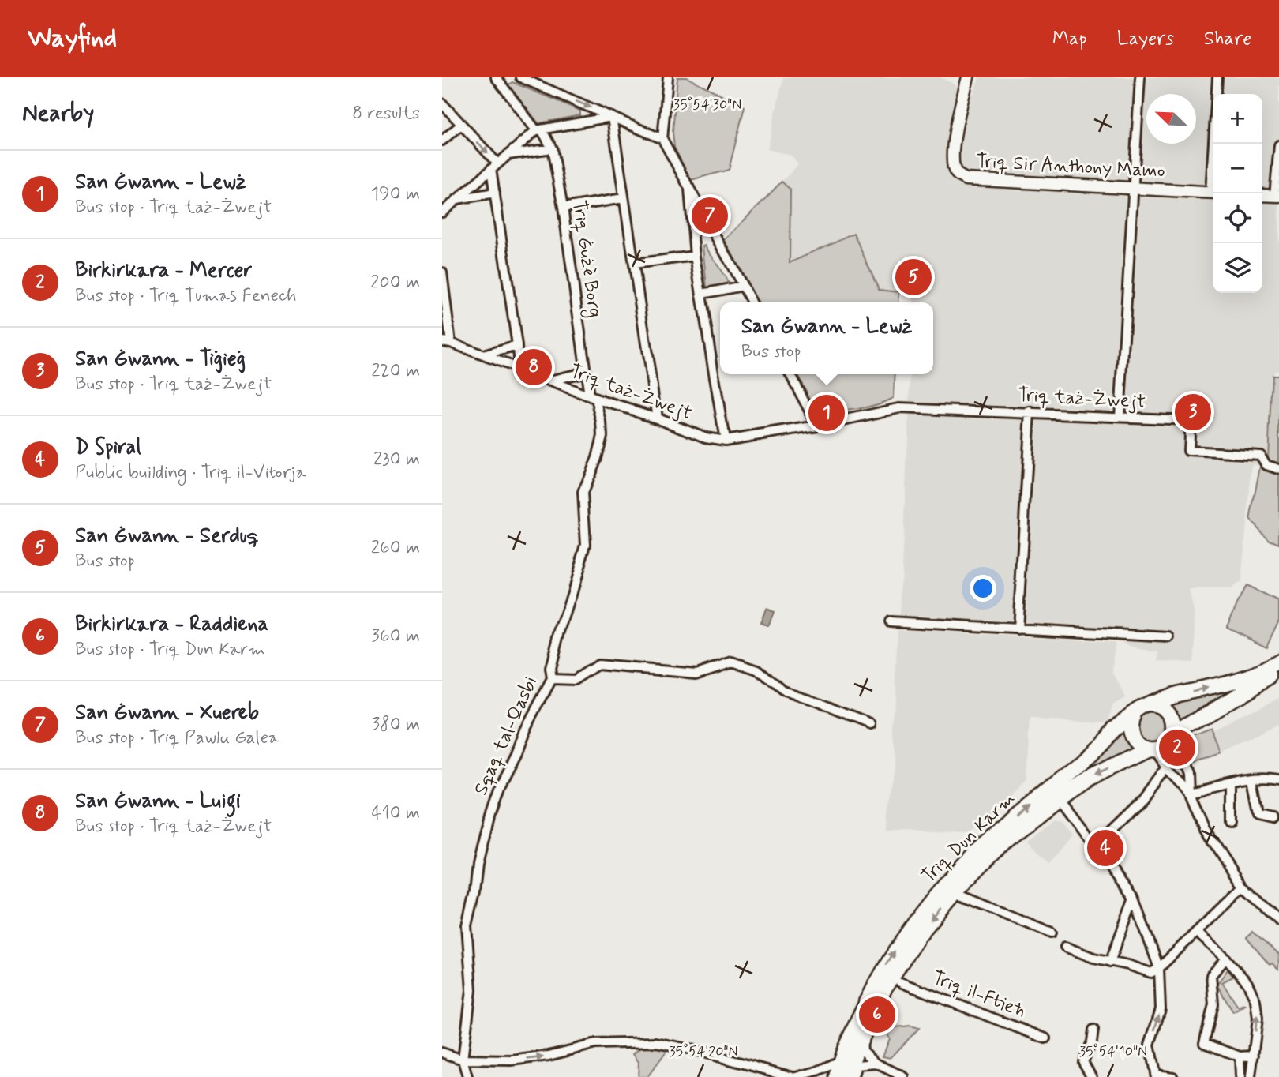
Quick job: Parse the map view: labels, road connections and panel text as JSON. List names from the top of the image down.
{
  "streets": {
    "highway": ["Triq Dun Karm"],
    "main road": ["Triq Sir Anthony Mamo"],
    "street": [
      "Triq Ġużè Borg",
      "Triq taż-Żwejt",
      "Sqaq tal-Qasbi",
      "Triq il-Ftieħ"
    ]
  },
  "crossings": [
    ["Triq Ġużè Borg", "Triq taż-Żwejt"],
    ["Triq Ġużè Borg", "Sqaq tal-Qasbi"],
    ["Triq taż-Żwejt", "Sqaq tal-Qasbi"]
  ],
  "north": "top left",
  "page": {
    "header": "Wayfind",
    "nav": ["Map", "Layers", "Share"],
    "heading": ["Nearby", "8 results"],
    "map_buttons": ["+", "−"],
    "list": [
      {
        "mark": "1",
        "name": "San Ġwann - Lewż",
        "note": "Bus stop · Triq taż-Żwejt",
        "value": "190 m"
      },
      {
        "mark": "2",
        "name": "Birkirkara - Mercer",
        "note": "Bus stop · Triq Tumas Fenech",
        "value": "200 m"
      },
      {
        "mark": "3",
        "name": "San Ġwann - Tiġieġ",
        "note": "Bus stop · Triq taż-Żwejt",
        "value": "220 m"
      },
      {
        "mark": "4",
        "name": "D Spiral",
        "note": "Public building · Triq il-Vitorja",
        "value": "230 m"
      },
      {
        "mark": "5",
        "name": "San Ġwann - Serduq",
        "note": "Bus stop",
        "value": "260 m"
      },
      {
        "mark": "6",
        "name": "Birkirkara - Raddiena",
        "note": "Bus stop · Triq Dun Karm",
        "value": "360 m"
      },
      {
        "mark": "7",
        "name": "San Ġwann - Xuereb",
        "note": "Bus stop · Triq Pawlu Galea",
        "value": "380 m"
      },
      {
        "mark": "8",
        "name": "San Ġwann - Luigi",
        "note": "Bus stop · Triq taż-Żwejt",
        "value": "410 m"
      }
    ],
    "pins": [
      "7",
      "5",
      "8",
      "3",
      "1",
      "2",
      "4",
      "6"
    ],
    "popup": ["San Ġwann - Lewż", "Bus stop"]
  },
  "coordinates": ["35°54'30\"N", "35°54'20\"N", "35°54'10\"N"]
}
